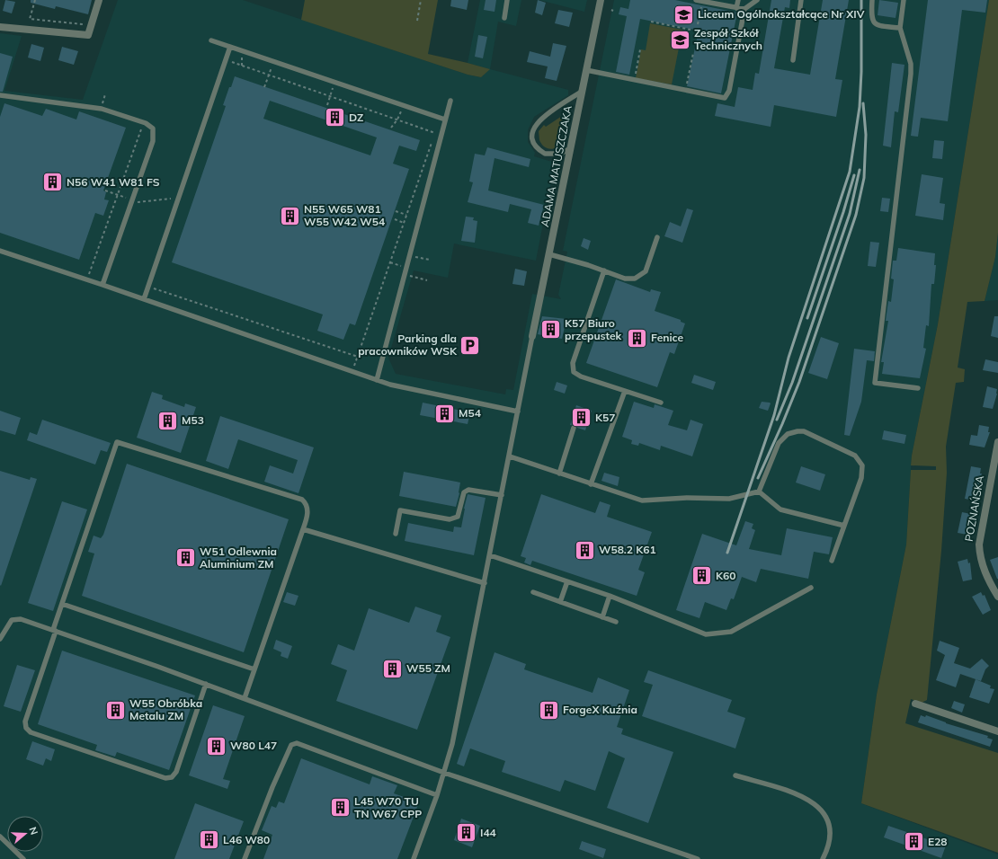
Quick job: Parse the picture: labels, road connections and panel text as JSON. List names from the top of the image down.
{
  "streets": {
    "street": ["ADAMA MATUSZCZAKA", "POZNAŃSKA"]
  },
  "places": {
    "school or university": ["Liceum Ogólnokształcące Nr XIV", "Zespół Szkół Technicznych"],
    "building": [
      "DZ",
      "N56 W41 W81 FS",
      "N55 W65 W81 W55 W42 W54",
      "K57 Biuro przepustek",
      "Fenice",
      "M54",
      "K57",
      "M53",
      "W58.2 K61",
      "W51 Odlewnia Aluminium ZM",
      "K60",
      "W55 ZM",
      "W55 Obróbka Metalu ZM",
      "ForgeX Kuźnia",
      "W80 L47",
      "L45 W70 TU TN W67 CPP",
      "I44",
      "L46 W80",
      "E28"
    ],
    "parking": ["Parking dla pracowników WSK"]
  },
  "north": "right"
}
